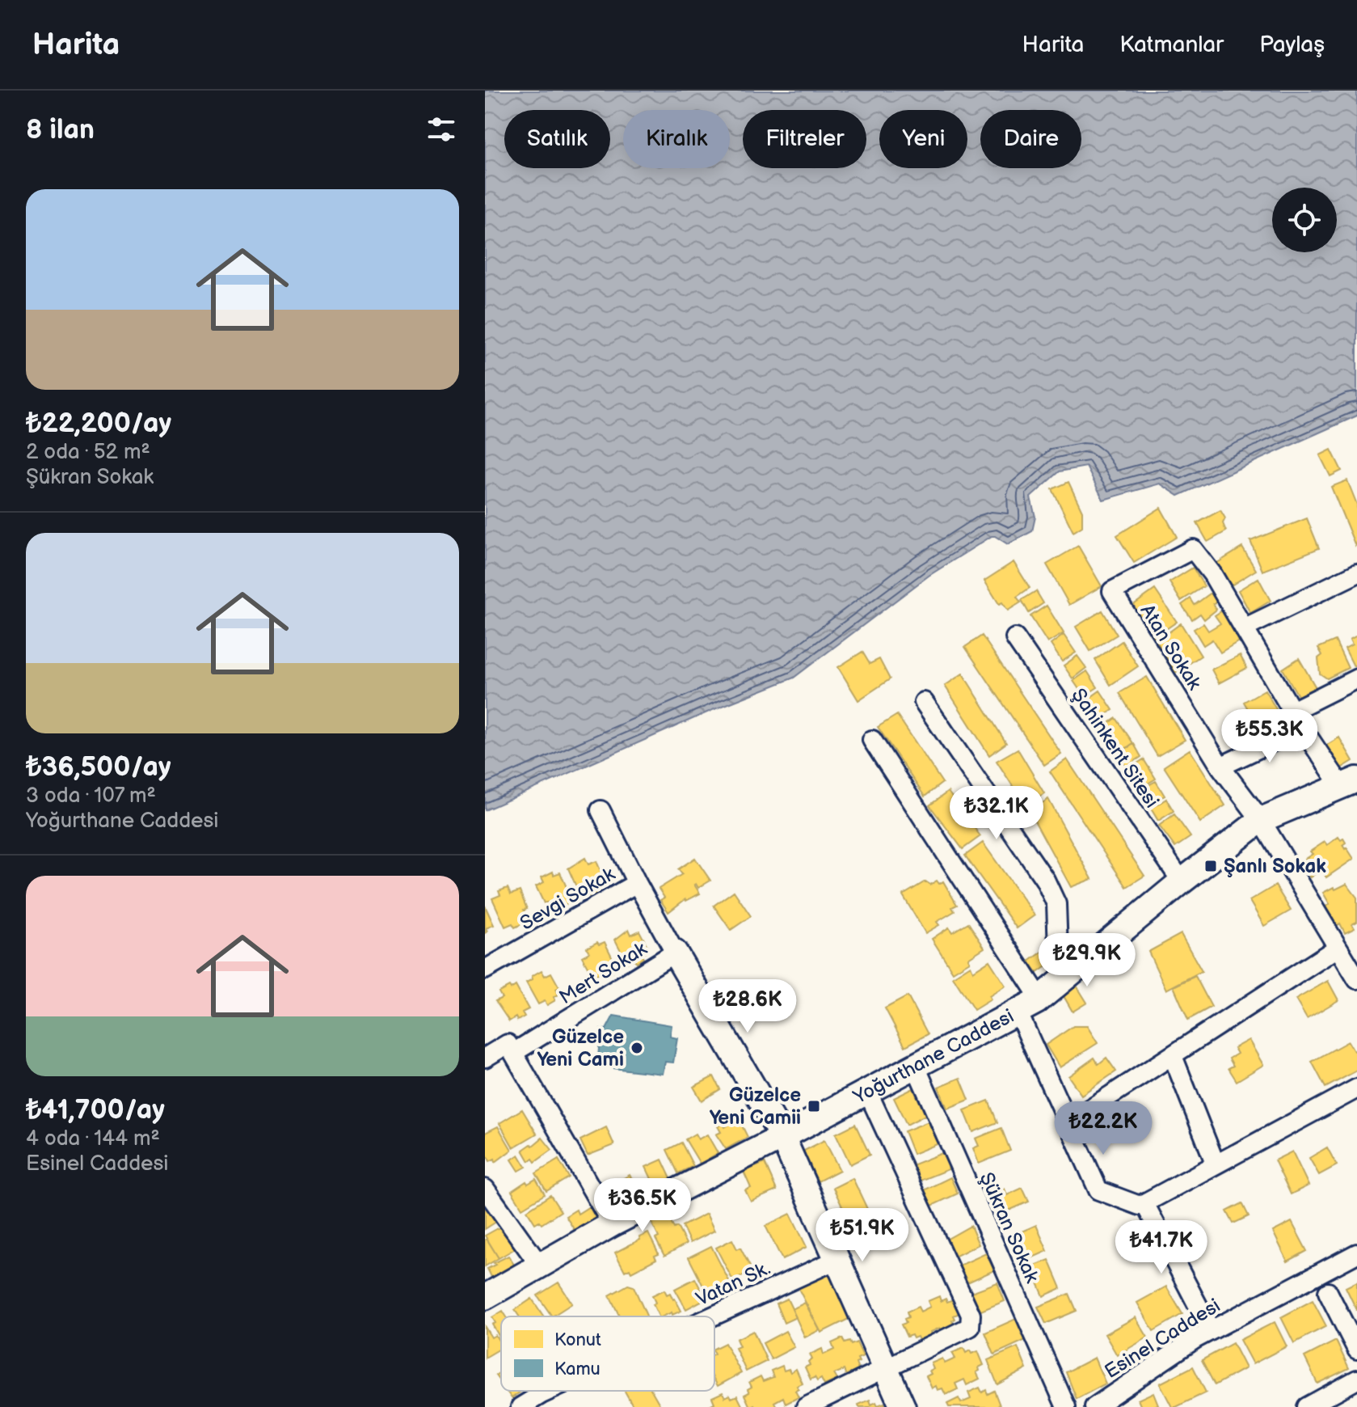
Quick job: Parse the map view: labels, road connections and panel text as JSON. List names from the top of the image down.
{
  "streets": {
    "main road": ["Yoğurthane Caddesi"],
    "street": [
      "Atan Sokak",
      "Şahinkent Sitesi",
      "Sevgi Sokak",
      "Mert Sokak",
      "Şükran Sokak",
      "Vatan Sk.",
      "Esinel Caddesi"
    ]
  },
  "crossings": [
    ["Atan Sokak", "Yoğurthane Caddesi"],
    ["Şahinkent Sitesi", "Yoğurthane Caddesi"],
    ["Sevgi Sokak", "Mert Sokak"],
    ["Yoğurthane Caddesi", "Şükran Sokak"]
  ],
  "places": {
    "transit": ["Şanlı Sokak", "Güzelce Yeni Camii"],
    "other": ["Güzelce Yeni Cami"]
  },
  "legend": ["Konut", "Kamu"],
  "page": {
    "header": "Harita",
    "nav": ["Harita", "Katmanlar", "Paylaş"],
    "heading": "8 ilan",
    "chip": [
      "Satılık",
      "Kiralık",
      "Filtreler",
      "Yeni",
      "Daire"
    ],
    "list": [
      {
        "name": "₺22,200/ay",
        "note": "2 oda · 52 m² · Şükran Sokak"
      },
      {
        "name": "₺36,500/ay",
        "note": "3 oda · 107 m² · Yoğurthane Caddesi"
      },
      {
        "name": "₺41,700/ay",
        "note": "4 oda · 144 m² · Esinel Caddesi"
      }
    ],
    "price": [
      "₺55.3K",
      "₺32.1K",
      "₺29.9K",
      "₺28.6K",
      "₺22.2K",
      "₺36.5K",
      "₺51.9K",
      "₺41.7K"
    ]
  }
}
